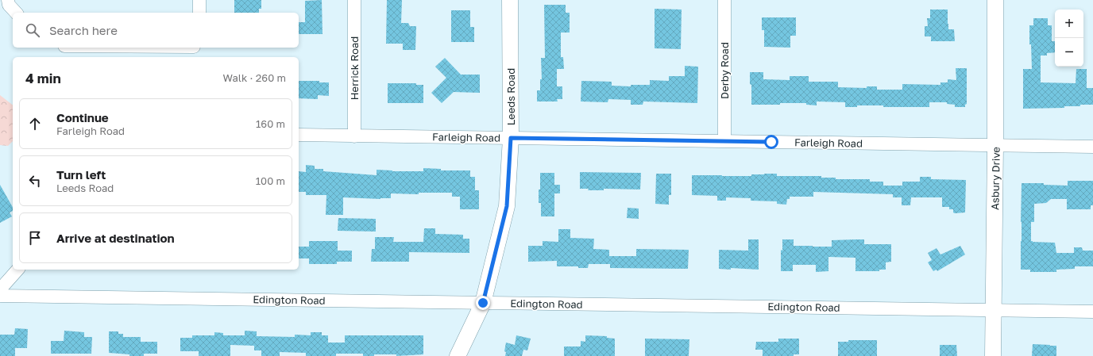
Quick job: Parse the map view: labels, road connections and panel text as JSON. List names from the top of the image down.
{
  "streets": {
    "street": [
      "Herrick Road",
      "Derby Road",
      "Leeds Road",
      "Farleigh Road",
      "Asbury Drive",
      "Edington Road"
    ]
  },
  "crossings": [
    ["Herrick Road", "Farleigh Road"],
    ["Derby Road", "Farleigh Road"],
    ["Leeds Road", "Farleigh Road"],
    ["Leeds Road", "Edington Road"],
    ["Farleigh Road", "Asbury Drive"],
    ["Asbury Drive", "Edington Road"]
  ],
  "page": {
    "map_buttons": ["+", "−"],
    "search": "Search here",
    "heading": ["4 min", "Walk · 260 m"],
    "list": [
      ["Continue", "Farleigh Road", "160 m"],
      ["Turn left", "Leeds Road", "100 m"],
      "Arrive at destination"
    ]
  }
}
